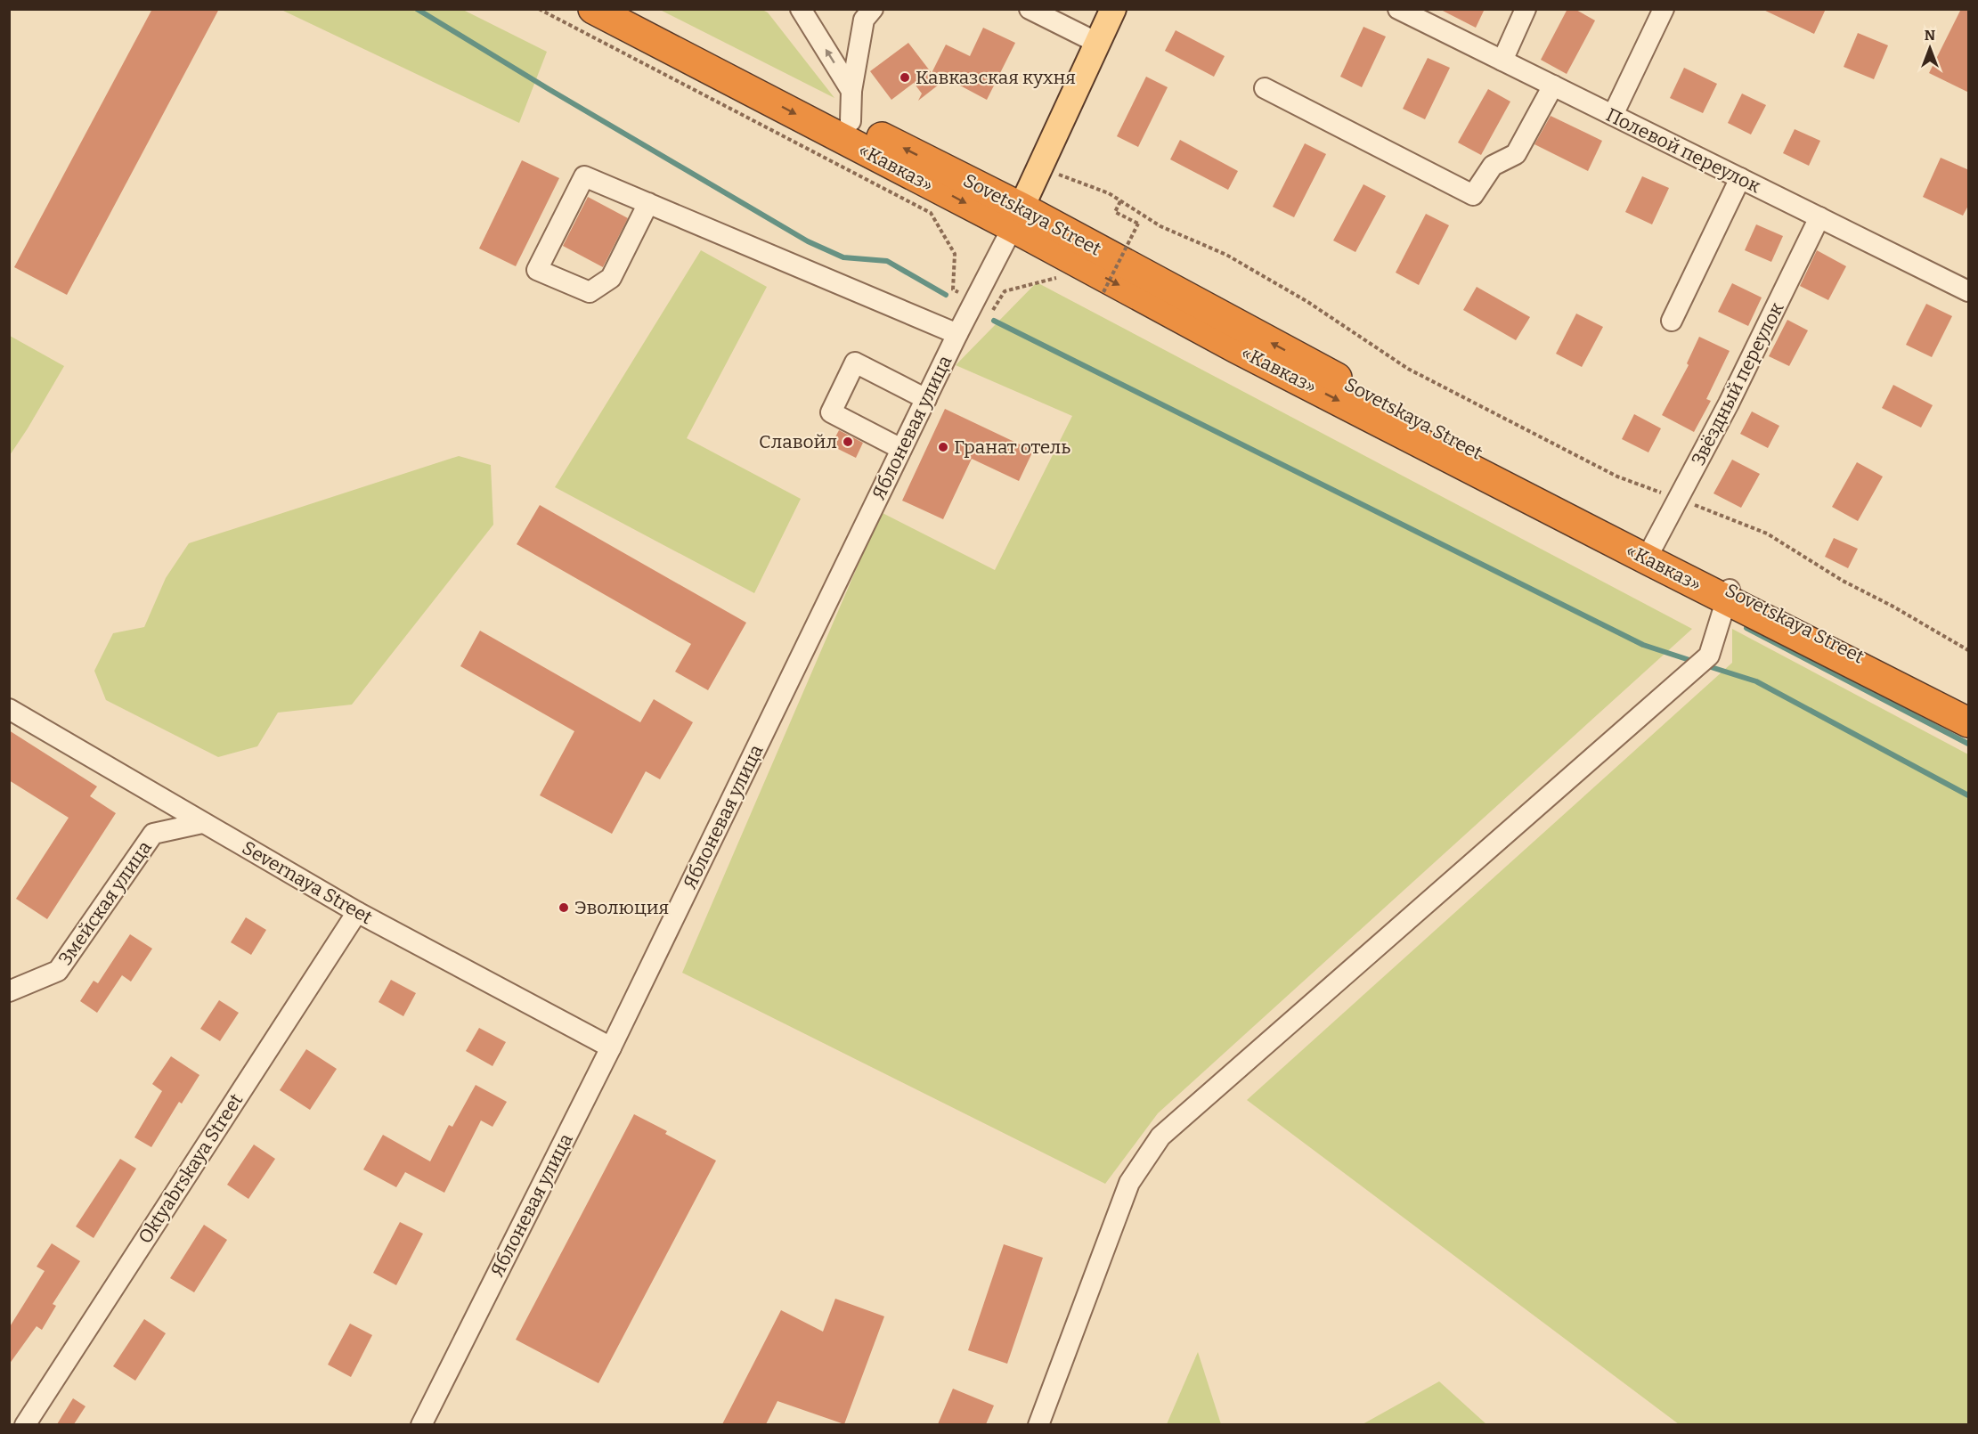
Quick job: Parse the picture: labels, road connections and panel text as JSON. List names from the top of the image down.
{
  "streets": {
    "highway": ["«Кавказ»", "Sovetskaya Street"],
    "street": [
      "Полевой переулок",
      "Звёздный переулок",
      "Яблоневая улица",
      "Severnaya Street",
      "Змейская улица",
      "Oktyabrskaya Street"
    ]
  },
  "crossings": [
    ["Полевой переулок", "Звёздный переулок"],
    ["«Кавказ»", "Sovetskaya Street"],
    ["«Кавказ»", "Яблоневая улица"],
    ["Sovetskaya Street", "Звёздный переулок"],
    ["Sovetskaya Street", "Яблоневая улица"],
    ["Яблоневая улица", "Severnaya Street"],
    ["Severnaya Street", "Змейская улица"],
    ["Severnaya Street", "Oktyabrskaya Street"]
  ],
  "one_way": ["«Кавказ»", "Sovetskaya Street"],
  "places": [
    "Кавказская кухня",
    "Славойл",
    "Гранат отель",
    "Эволюция"
  ],
  "north": "top"
}
